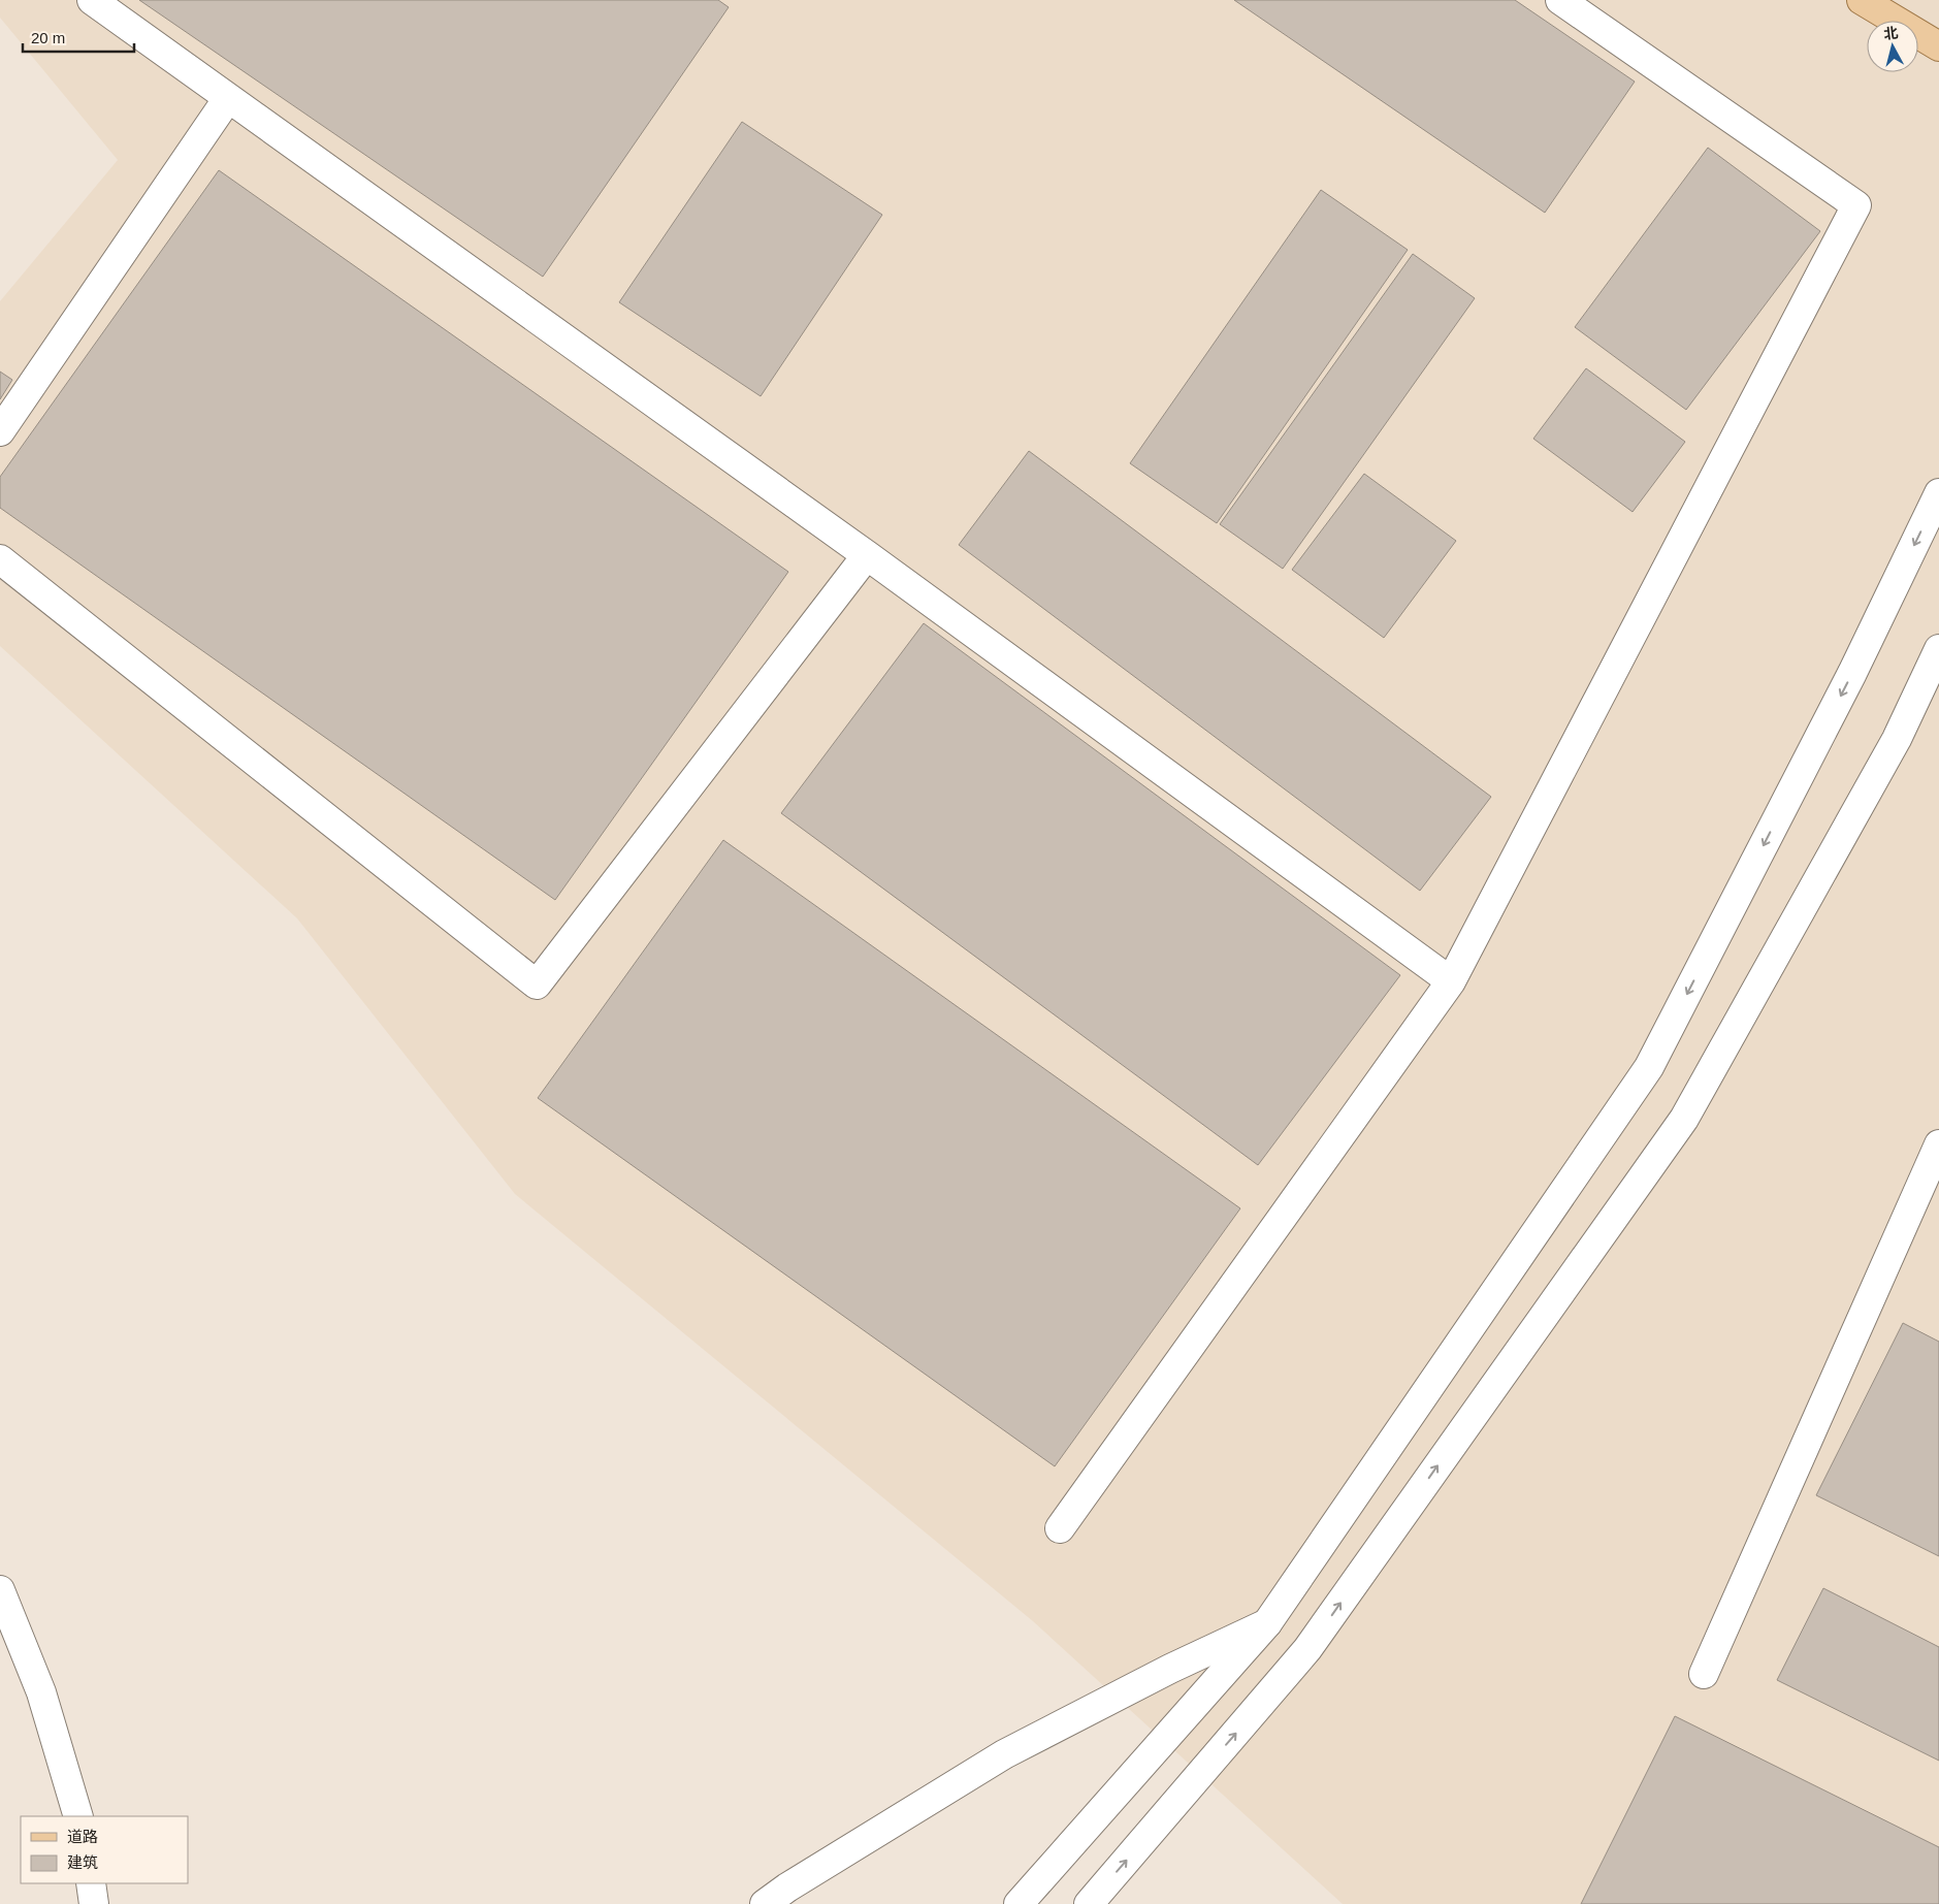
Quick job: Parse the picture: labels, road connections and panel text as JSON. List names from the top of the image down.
{
  "legend": ["道路", "建筑"],
  "scale_bar": "20 m",
  "north": "top"
}
